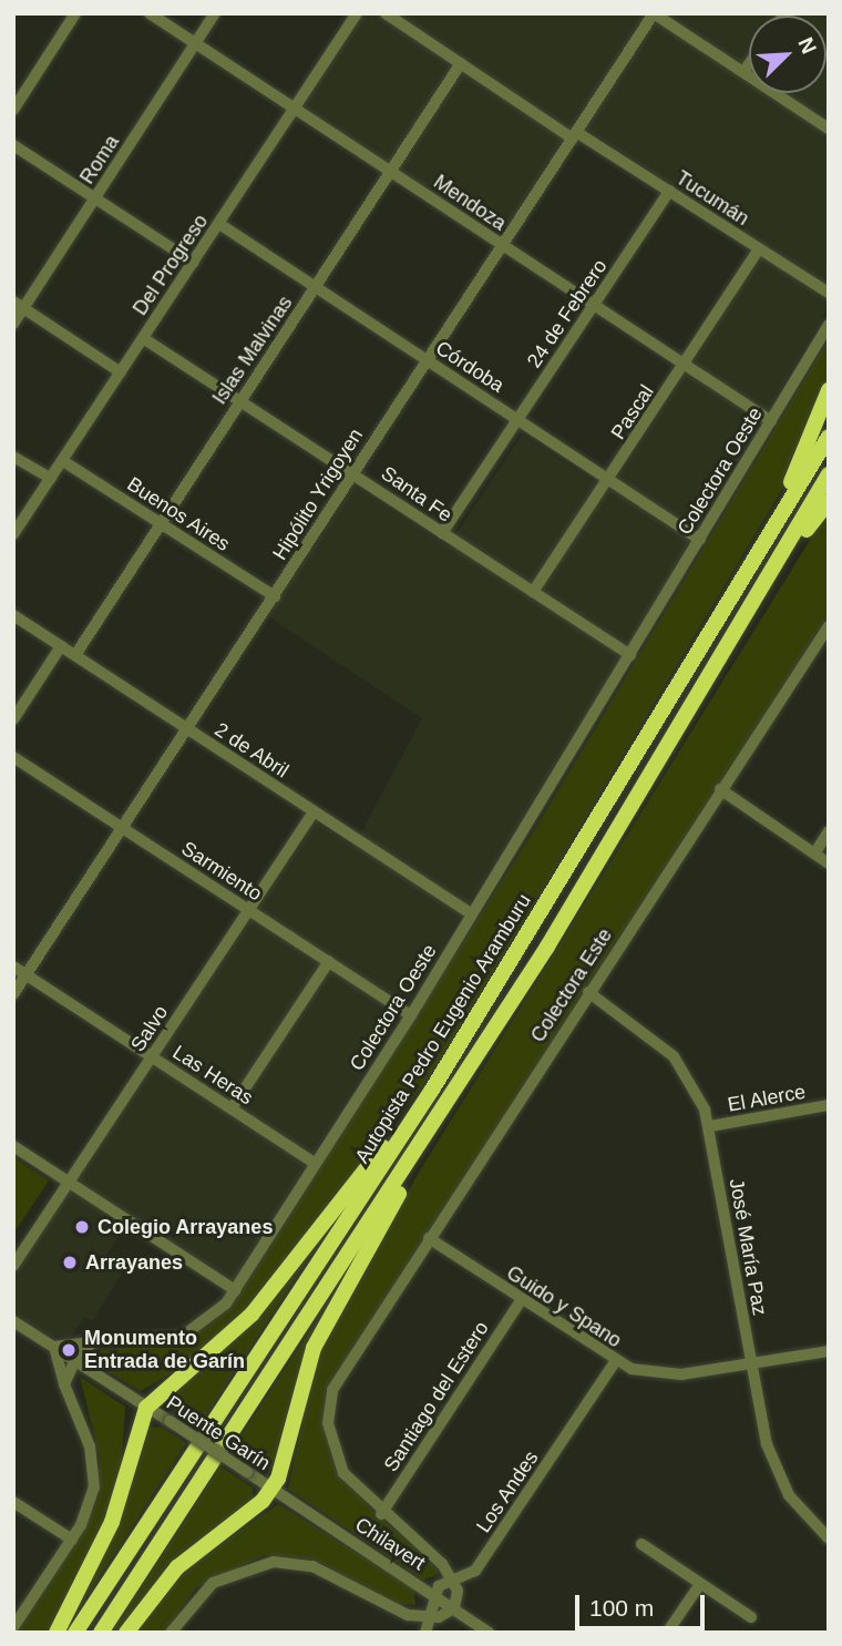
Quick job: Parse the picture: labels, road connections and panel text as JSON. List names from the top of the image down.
{
  "streets": {
    "highway": ["Autopista Pedro Eugenio Aramburu"],
    "street": [
      "Roma",
      "Tucumán",
      "Mendoza",
      "Del Progreso",
      "24 de Febrero",
      "Islas Malvinas",
      "Córdoba",
      "Pascal",
      "Colectora Oeste",
      "Hipólito Yrigoyen",
      "Santa Fe",
      "Buenos Aires",
      "2 de Abril",
      "Sarmiento",
      "Colectora Este",
      "Salvo",
      "Las Heras",
      "El Alerce",
      "José María Paz",
      "Guido y Spano",
      "Santiago del Estero",
      "Puente Garín",
      "Los Andes",
      "Chilavert"
    ]
  },
  "crossings": [
    ["Roma", "Mendoza"],
    ["Tucumán", "24 de Febrero"],
    ["Tucumán", "Islas Malvinas"],
    ["Tucumán", "Pascal"],
    ["Tucumán", "Hipólito Yrigoyen"],
    ["Mendoza", "Del Progreso"],
    ["Mendoza", "24 de Febrero"],
    ["Mendoza", "Islas Malvinas"],
    ["Mendoza", "Pascal"],
    ["Mendoza", "Colectora Oeste"],
    ["Mendoza", "Hipólito Yrigoyen"],
    ["Del Progreso", "Córdoba"],
    ["Del Progreso", "Santa Fe"],
    ["Del Progreso", "Buenos Aires"],
    ["24 de Febrero", "Córdoba"],
    ["24 de Febrero", "Santa Fe"],
    ["Islas Malvinas", "Córdoba"],
    ["Islas Malvinas", "Santa Fe"],
    ["Islas Malvinas", "Buenos Aires"],
    ["Islas Malvinas", "2 de Abril"],
    ["Córdoba", "Pascal"],
    ["Córdoba", "Colectora Oeste"],
    ["Córdoba", "Hipólito Yrigoyen"],
    ["Pascal", "Santa Fe"],
    ["Colectora Oeste", "Santa Fe"],
    ["Colectora Oeste", "2 de Abril"],
    ["Colectora Oeste", "Sarmiento"],
    ["Colectora Oeste", "Las Heras"],
    ["Colectora Oeste", "Puente Garín"],
    ["Hipólito Yrigoyen", "Santa Fe"],
    ["Hipólito Yrigoyen", "Buenos Aires"],
    ["Hipólito Yrigoyen", "2 de Abril"],
    ["Hipólito Yrigoyen", "Sarmiento"],
    ["Hipólito Yrigoyen", "Las Heras"],
    ["2 de Abril", "Salvo"],
    ["Sarmiento", "Salvo"],
    ["Colectora Este", "José María Paz"],
    ["Colectora Este", "Guido y Spano"],
    ["Colectora Este", "Santiago del Estero"],
    ["Colectora Este", "Los Andes"],
    ["Salvo", "Las Heras"],
    ["El Alerce", "José María Paz"],
    ["José María Paz", "Guido y Spano"],
    ["Guido y Spano", "Santiago del Estero"],
    ["Guido y Spano", "Los Andes"],
    ["Puente Garín", "Chilavert"],
    ["Los Andes", "Chilavert"]
  ],
  "places": ["Colegio Arrayanes", "Arrayanes", "Monumento Entrada de Garín"],
  "scale_bar": "100 m",
  "north": "top right"
}
